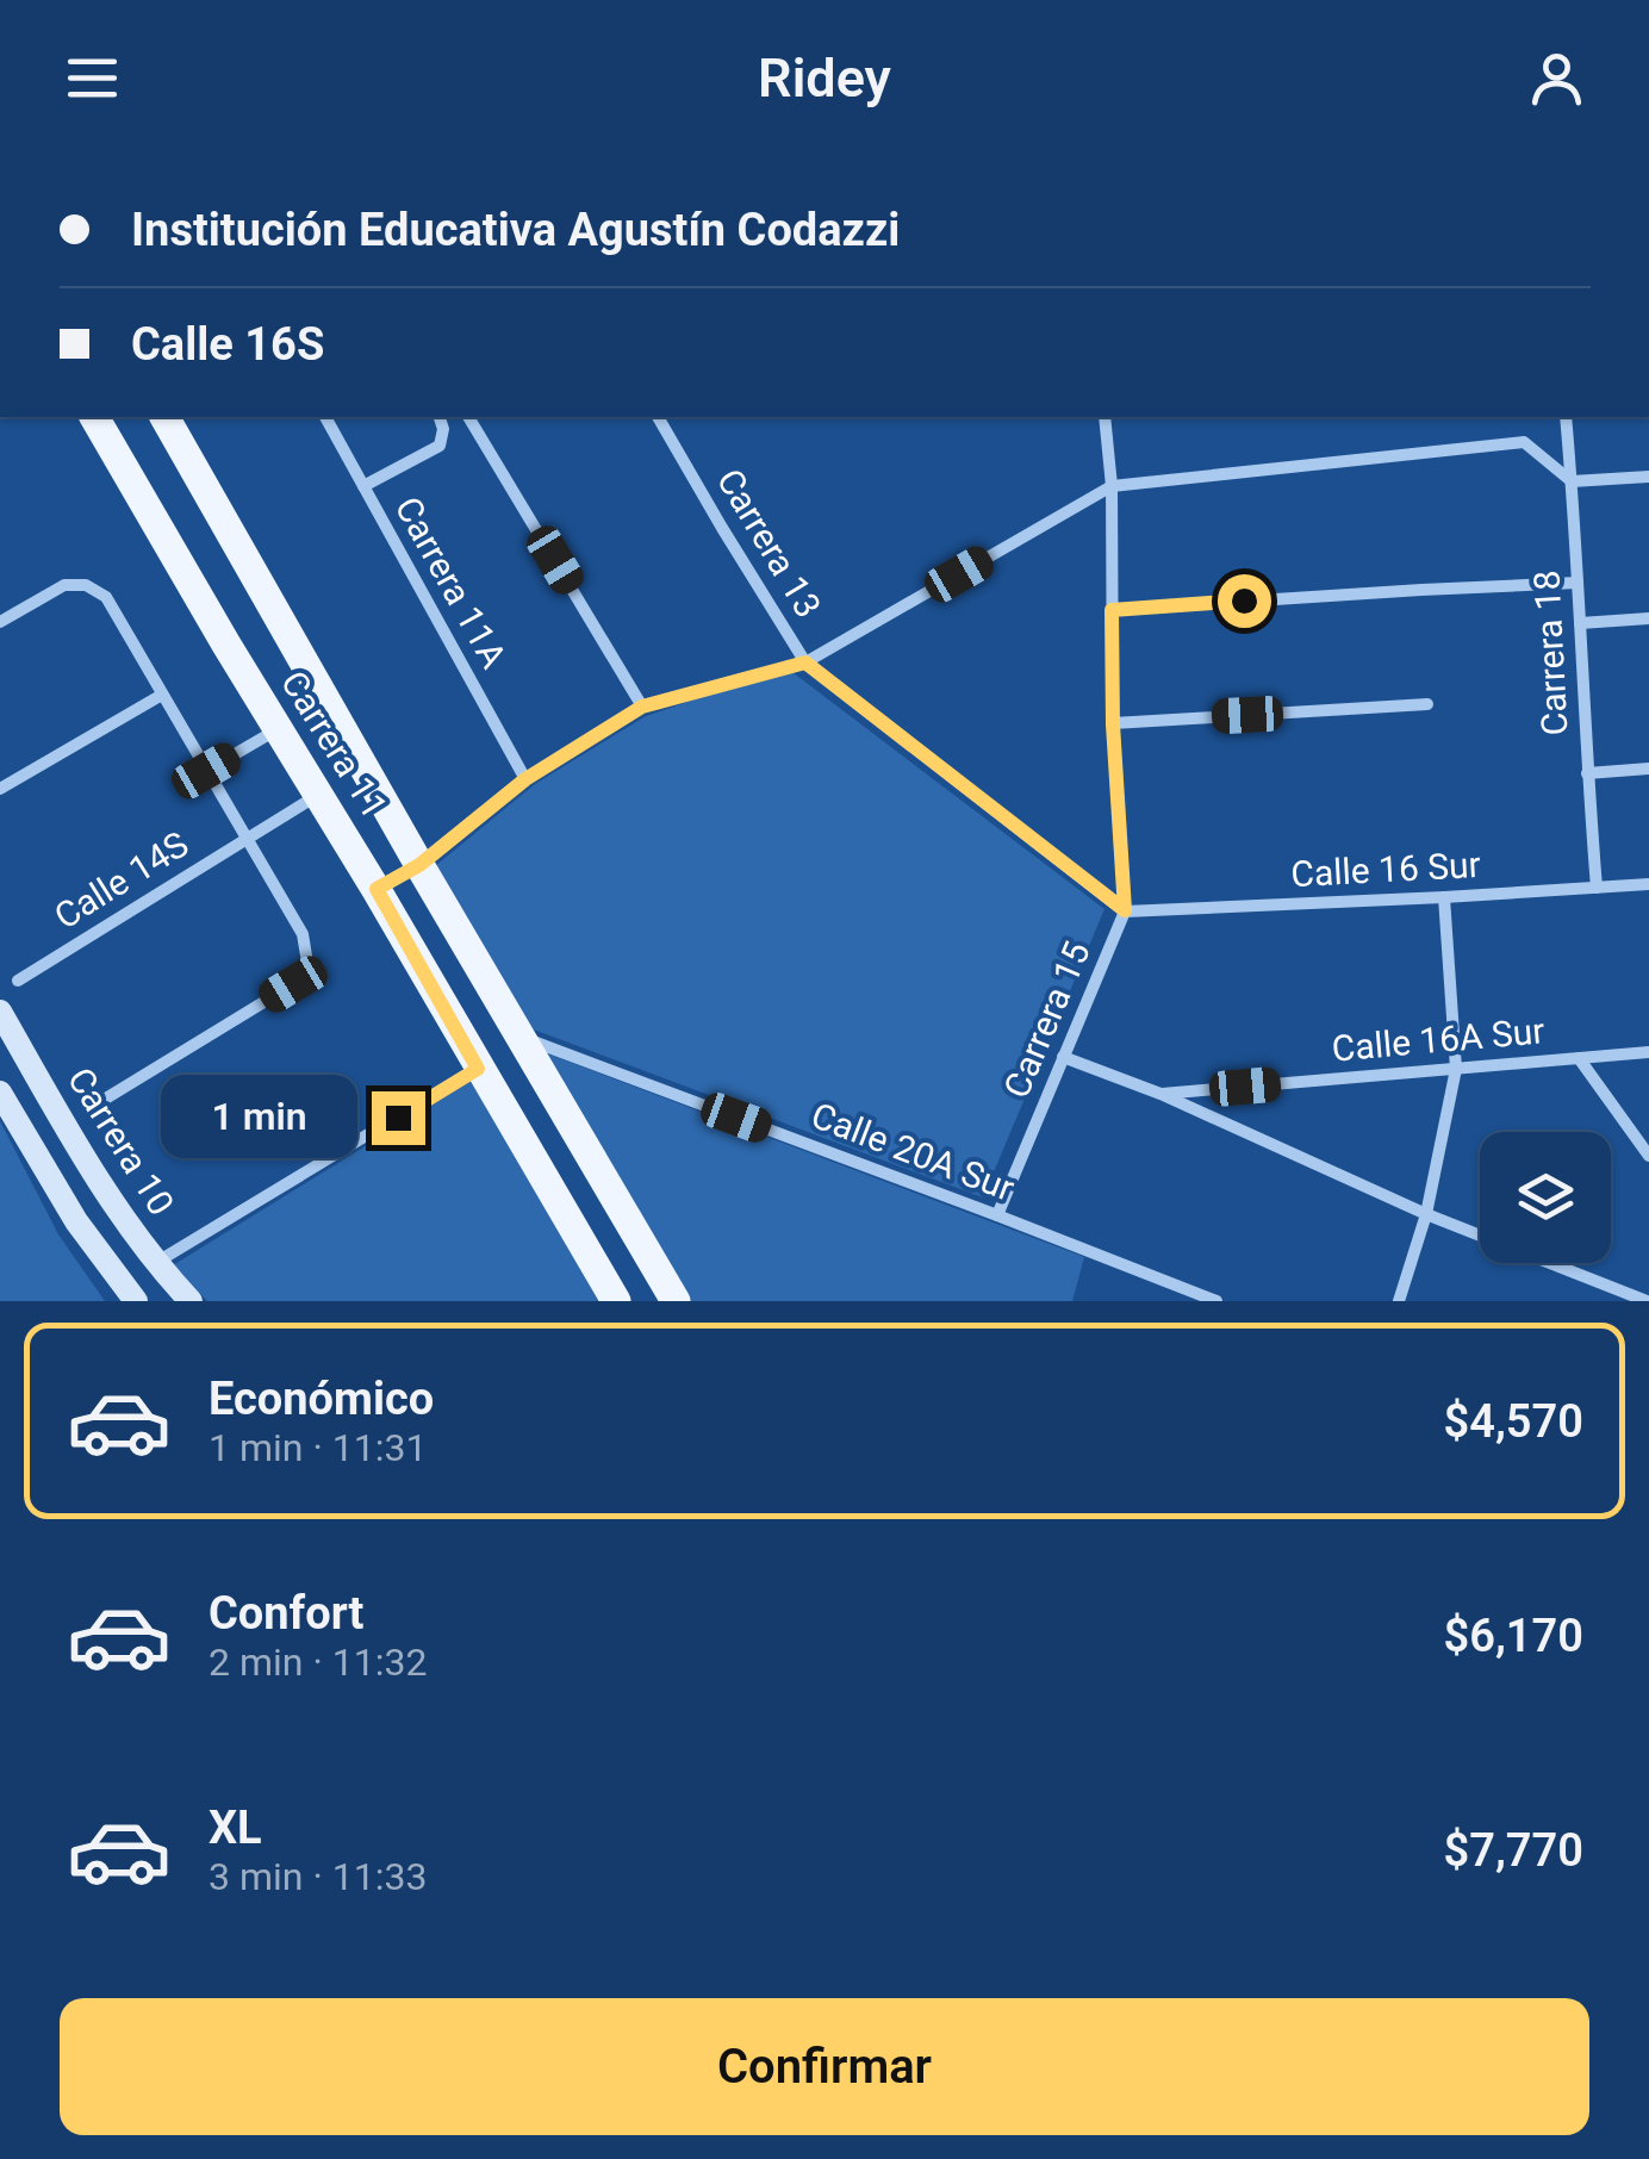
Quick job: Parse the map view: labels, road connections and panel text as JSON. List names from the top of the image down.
{
  "streets": {
    "main road": ["Carrera 11", "Carrera 10"],
    "street": [
      "Carrera 13",
      "Carrera 11A",
      "Carrera 18",
      "Calle 16 Sur",
      "Calle 14S",
      "Carrera 15",
      "Calle 16A Sur",
      "Calle 20A Sur"
    ]
  },
  "crossings": [
    ["Carrera 13", "Calle 16 Sur"],
    ["Carrera 13", "Carrera 15"],
    ["Carrera 18", "Calle 16 Sur"],
    ["Carrera 11", "Calle 14S"],
    ["Carrera 11", "Calle 20A Sur"],
    ["Calle 16 Sur", "Carrera 15"],
    ["Carrera 15", "Calle 20A Sur"]
  ],
  "page": {
    "header": "Ridey",
    "banner": ["Institución Educativa Agustín Codazzi", "Calle 16S"],
    "bubble": "1 min",
    "list": [
      {
        "name": "Económico",
        "note": "1 min · 11:31",
        "value": "$4,570"
      },
      {
        "name": "Confort",
        "note": "2 min · 11:32",
        "value": "$6,170"
      },
      {
        "name": "XL",
        "note": "3 min · 11:33",
        "value": "$7,770"
      }
    ],
    "buttons": "Confirmar"
  }
}
